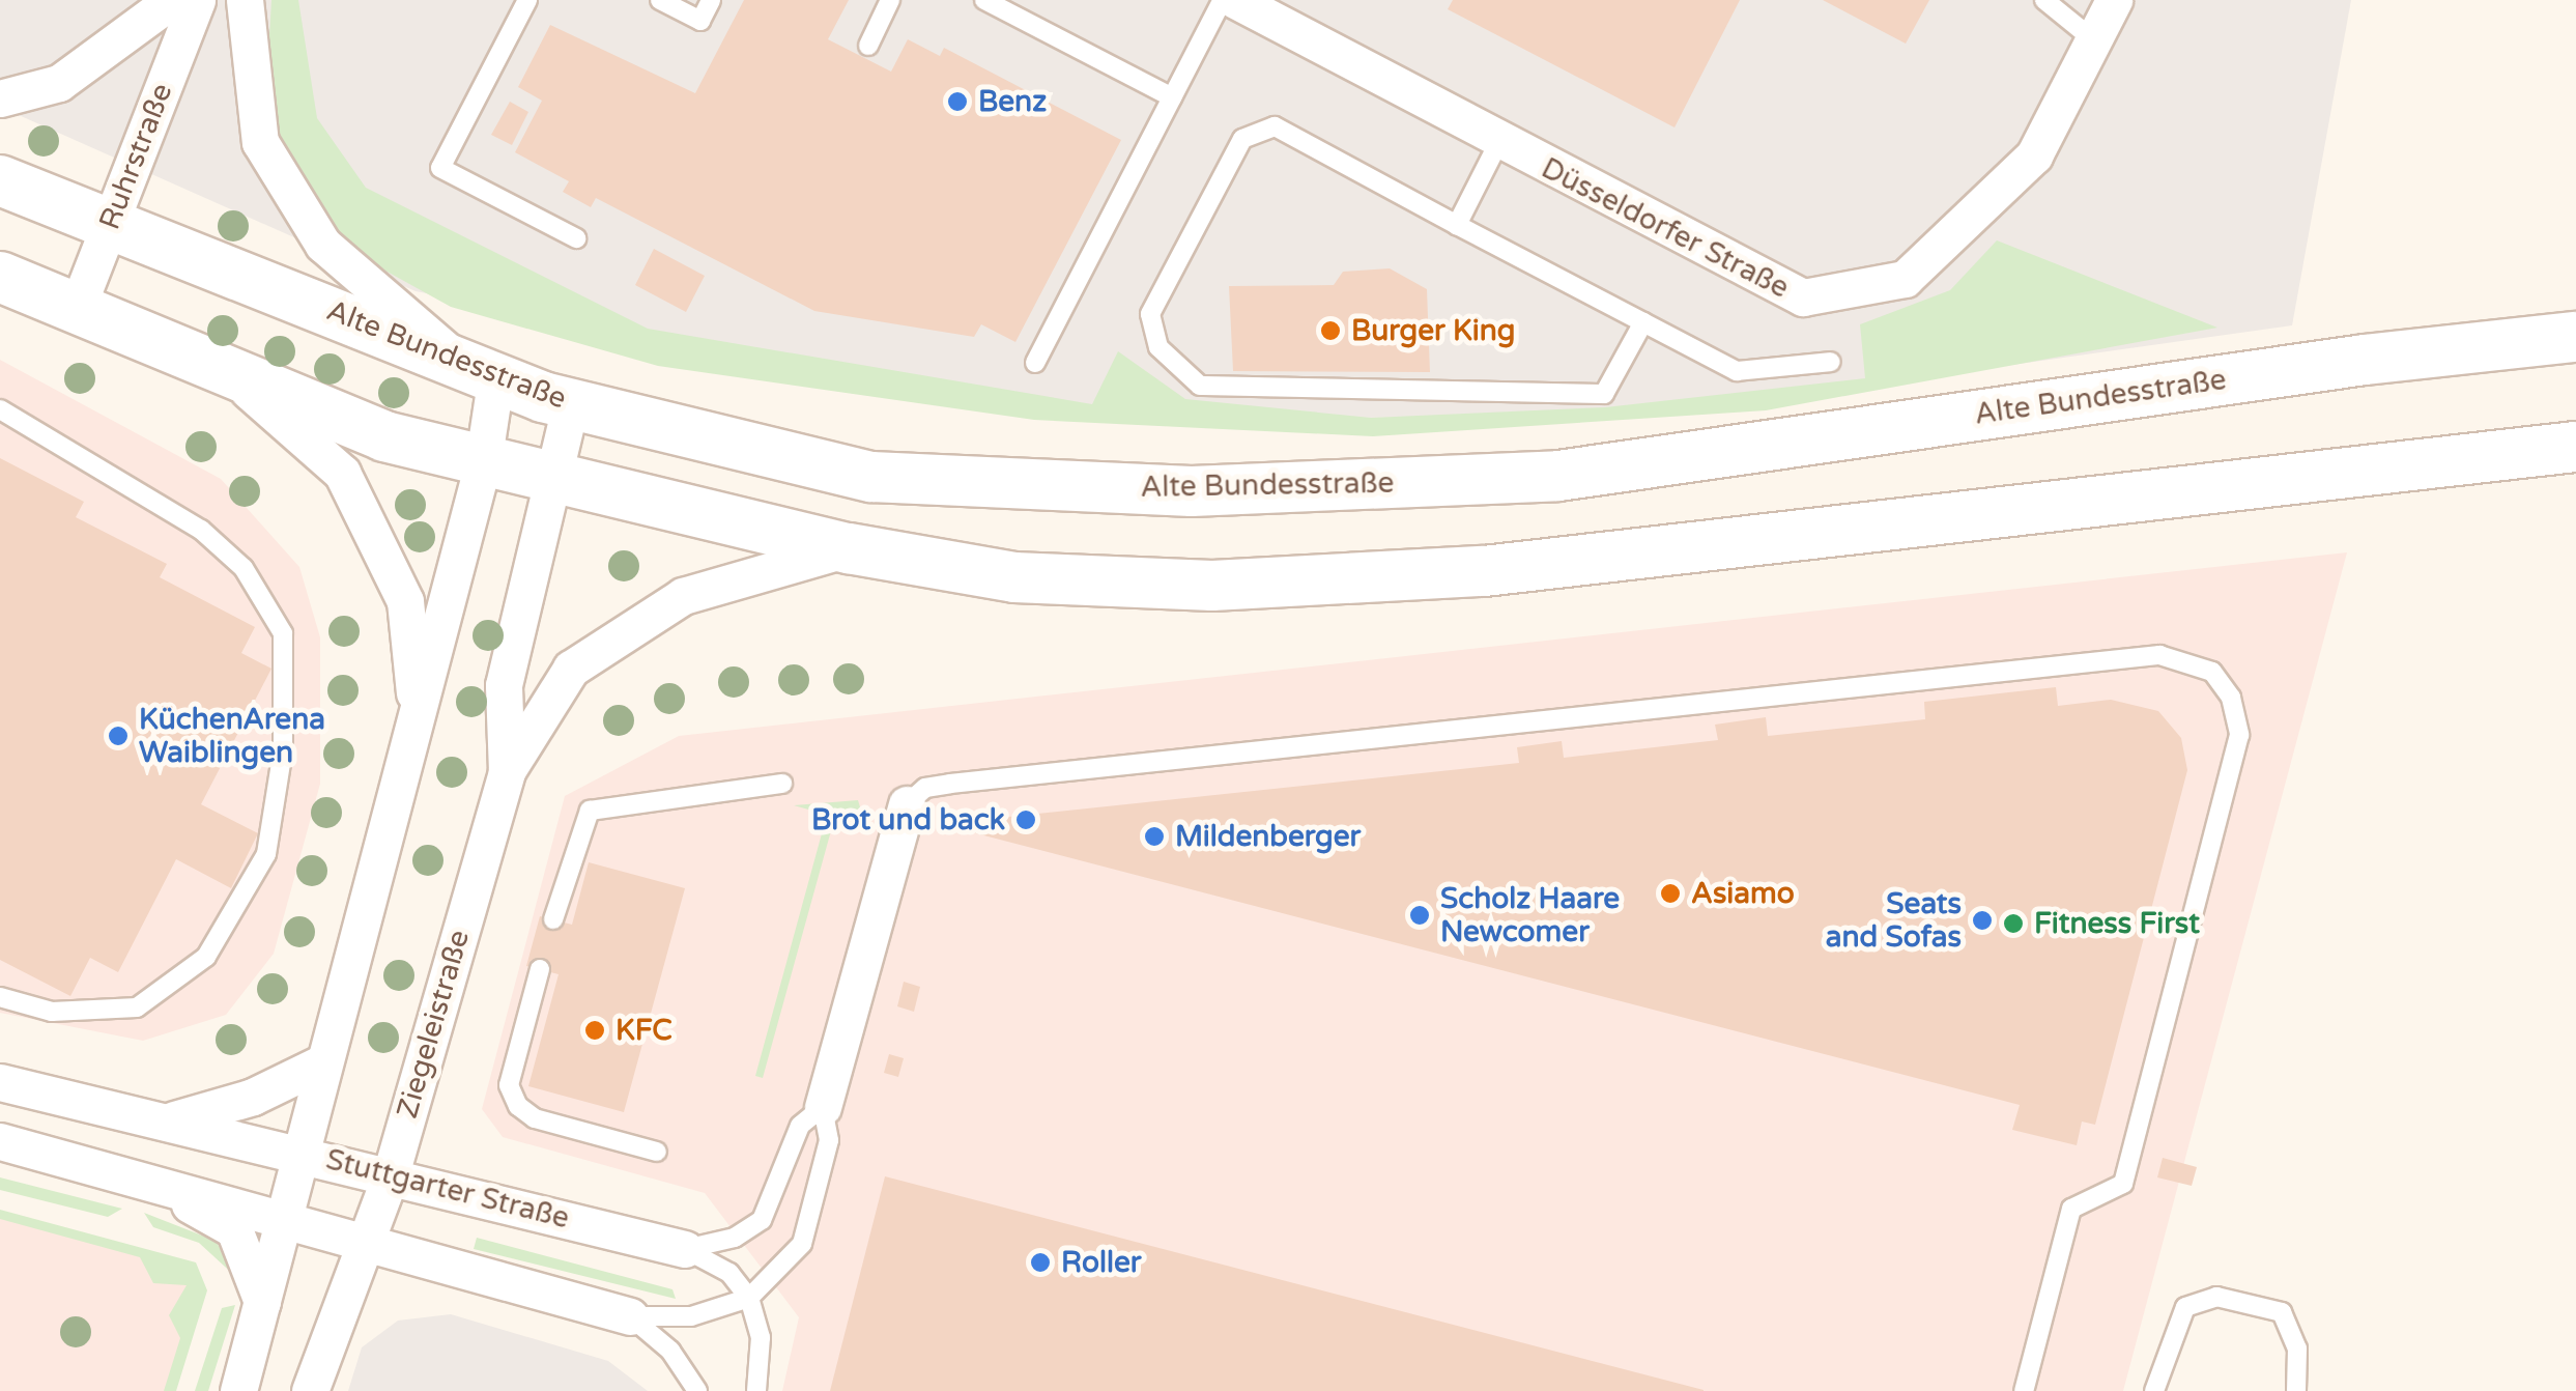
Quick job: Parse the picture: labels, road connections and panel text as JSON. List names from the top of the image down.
{
  "streets": {
    "main road": ["Alte Bundesstraße"],
    "street": [
      "Ruhrstraße",
      "Düsseldorfer Straße",
      "Ziegeleistraße",
      "Stuttgarter Straße"
    ]
  },
  "crossings": [
    ["Ruhrstraße", "Alte Bundesstraße"],
    ["Alte Bundesstraße", "Ziegeleistraße"],
    ["Ziegeleistraße", "Stuttgarter Straße"]
  ],
  "places": [
    "Benz",
    "Burger King",
    "KüchenArena Waiblingen",
    "Brot und back",
    "Mildenberger",
    "Asiamo",
    "Scholz Haare Newcomer",
    "Seats and Sofas",
    "Fitness First",
    "KFC",
    "Roller"
  ]
}
